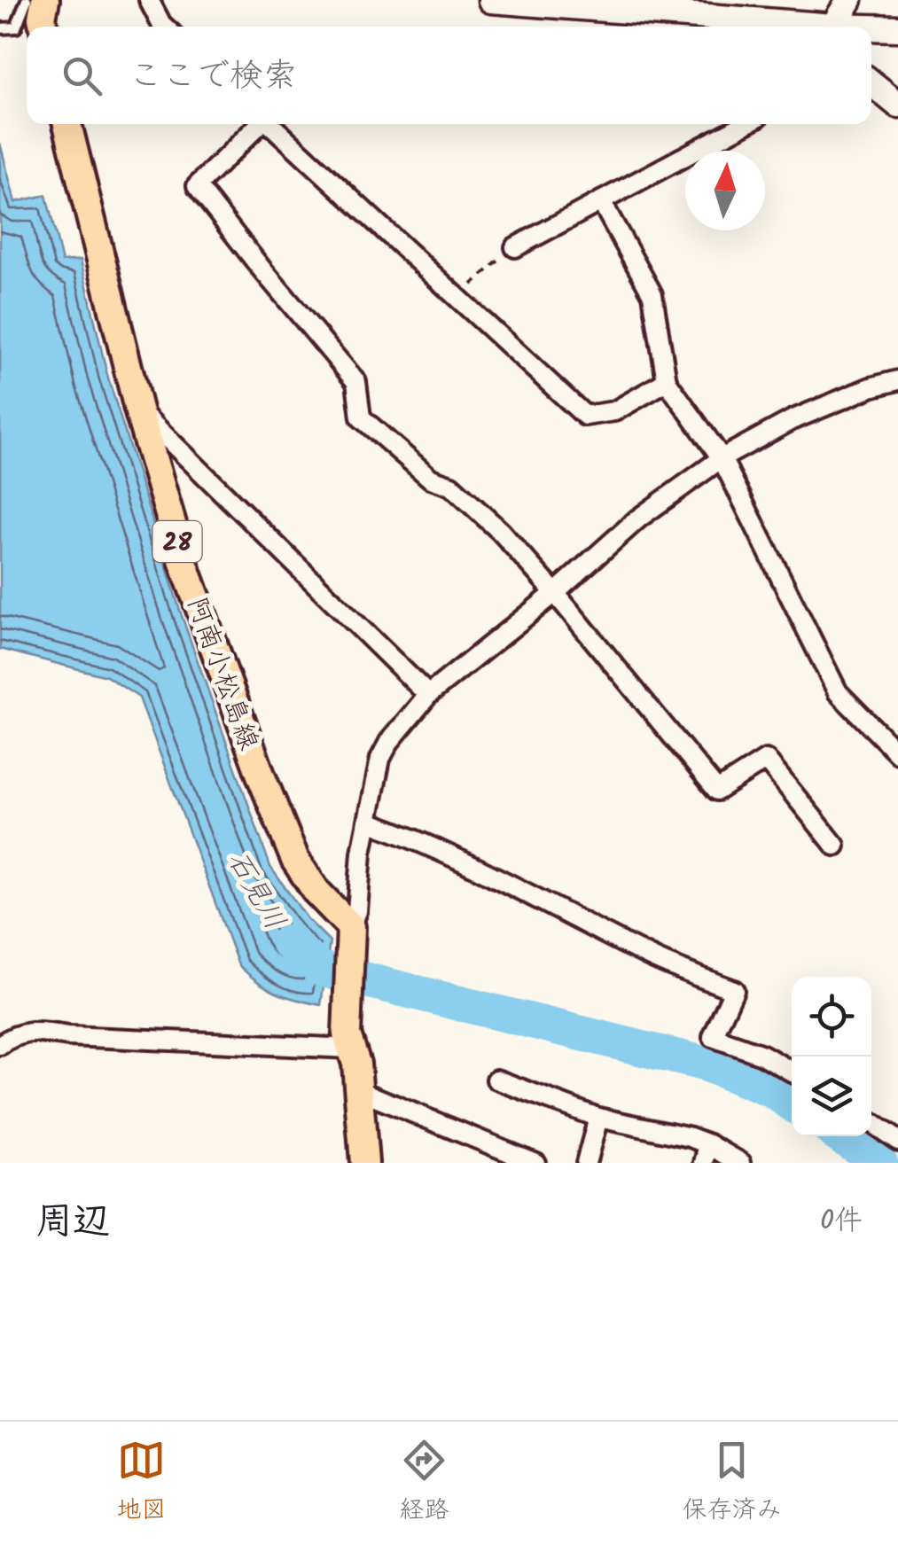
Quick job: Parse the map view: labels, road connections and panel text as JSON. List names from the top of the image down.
{
  "streets": {
    "main road": ["28", "阿南小松島線"]
  },
  "water": ["石見川"],
  "north": "top",
  "page": {
    "search": "ここで検索",
    "heading": ["周辺", "0件"],
    "nav": ["地図", "経路", "保存済み"]
  }
}
